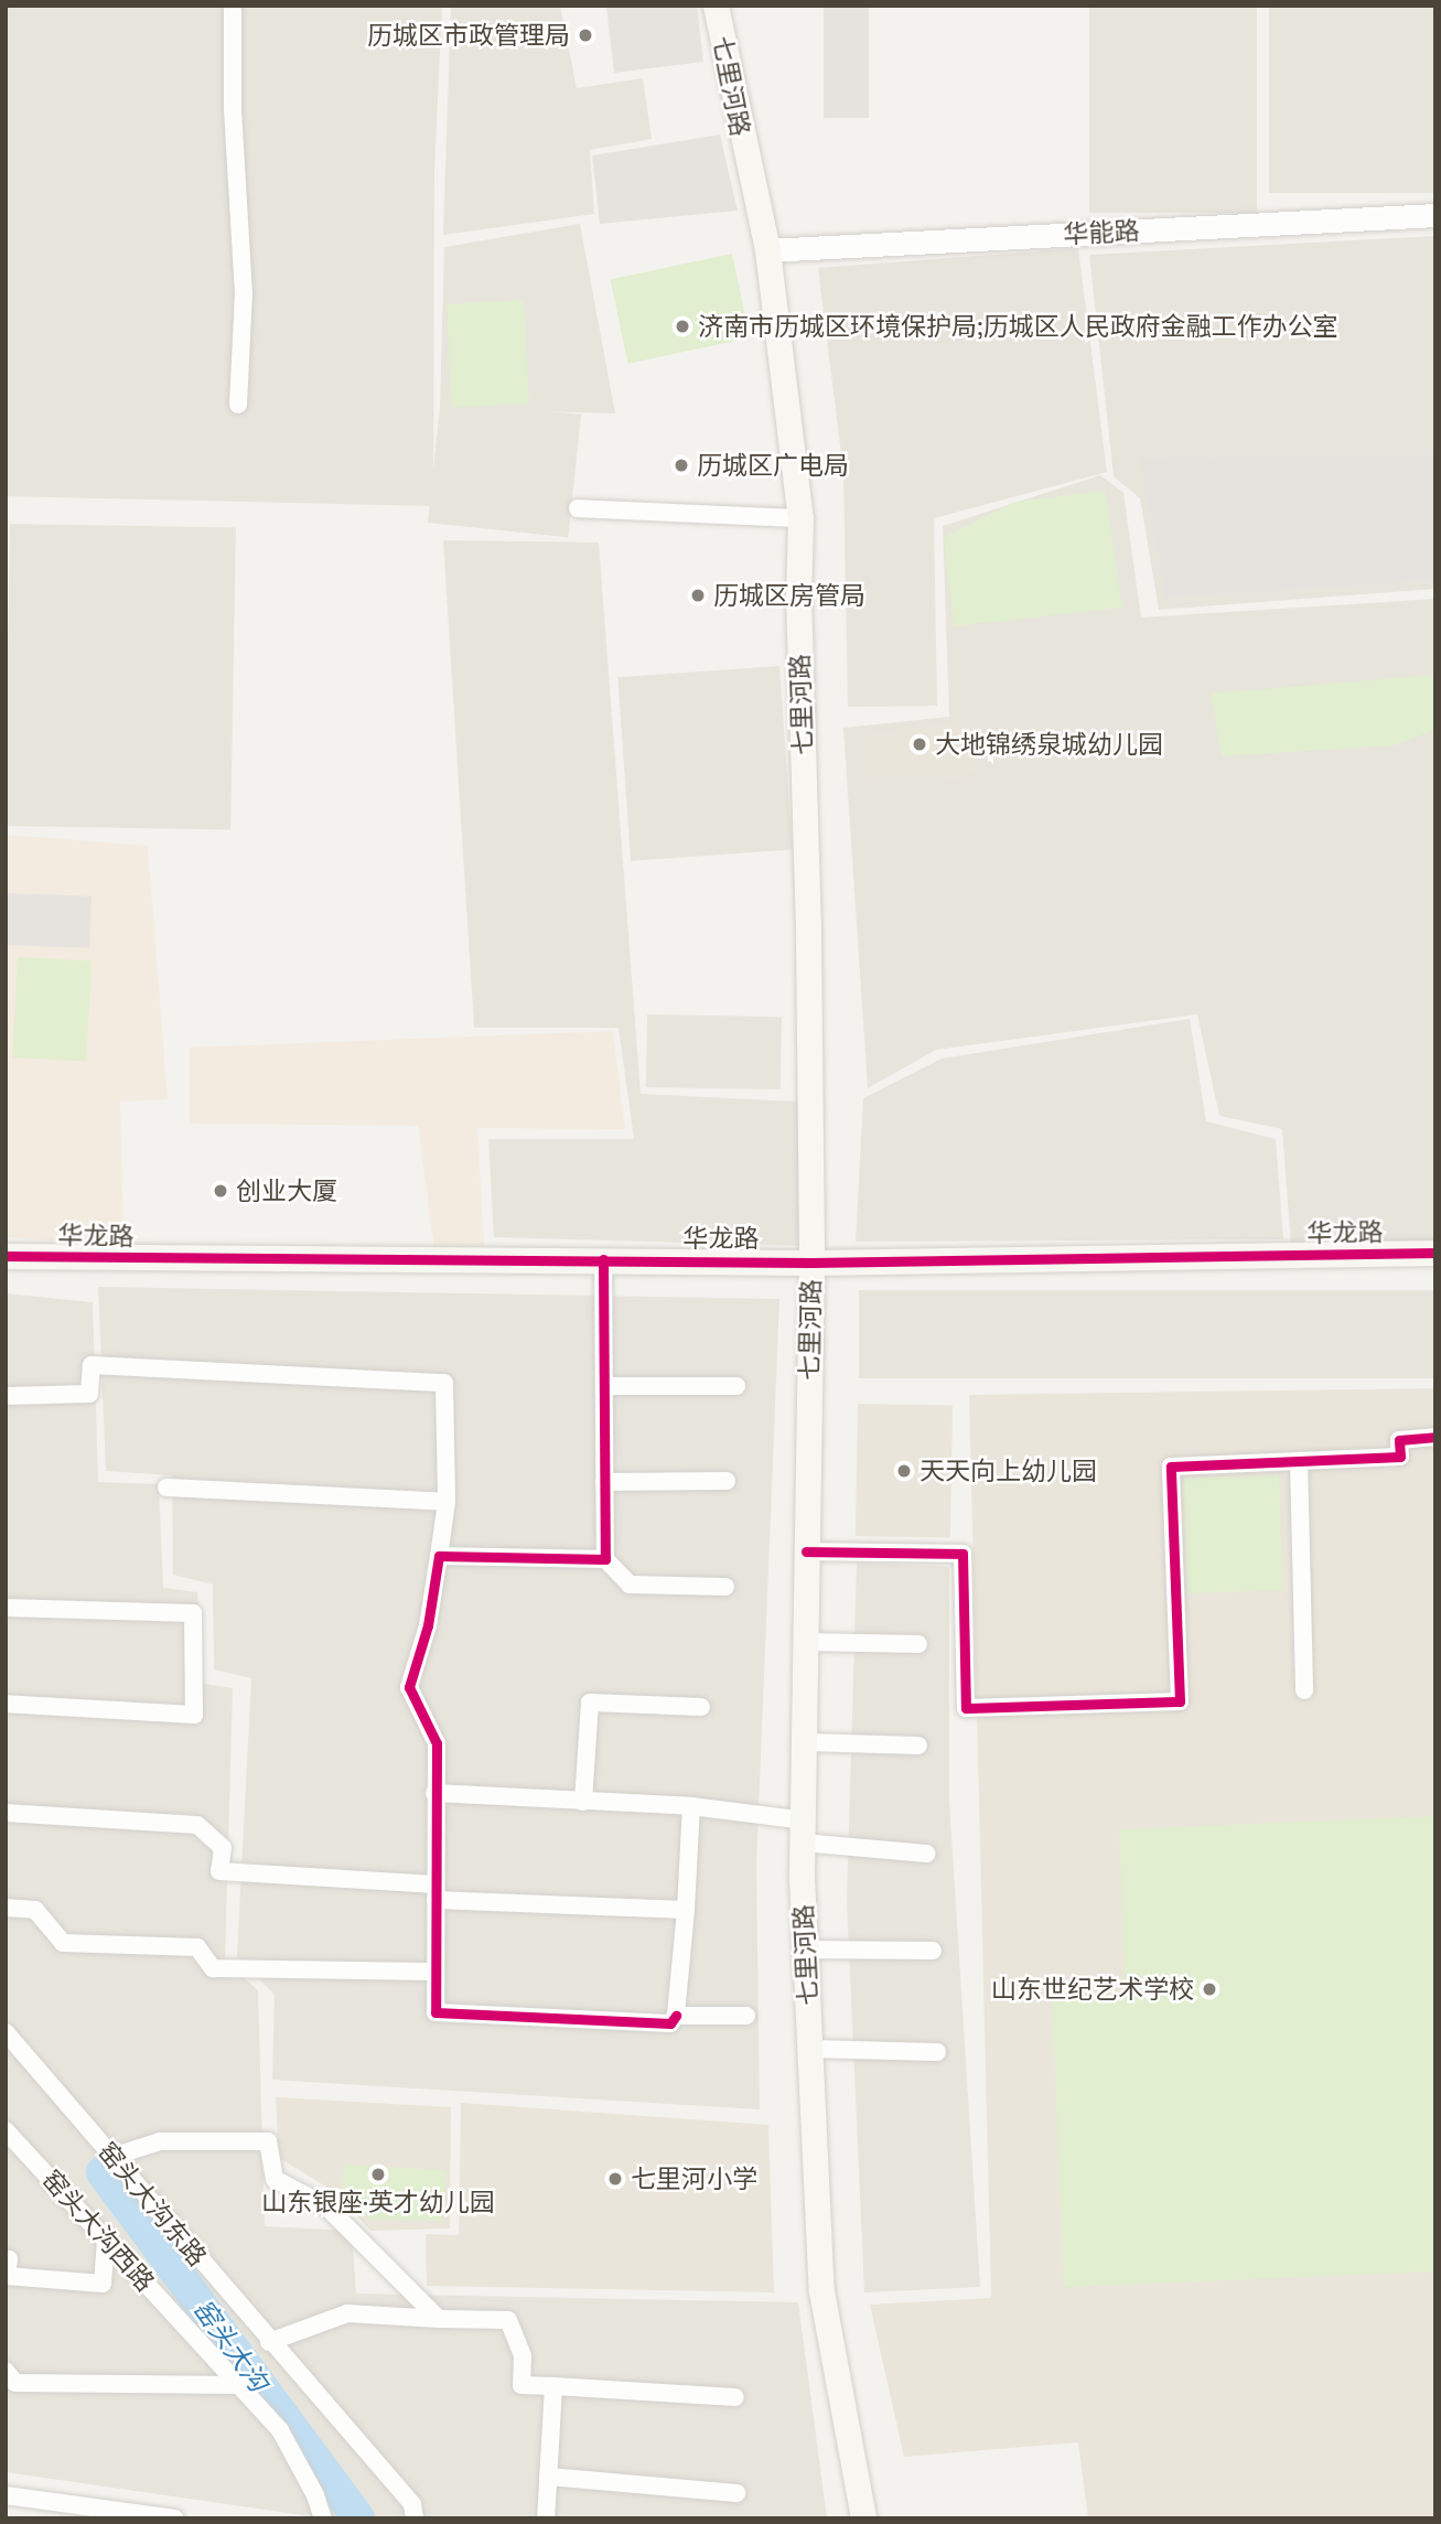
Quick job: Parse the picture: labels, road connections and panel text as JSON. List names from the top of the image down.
{
  "streets": {
    "main road": ["七里河路", "华龙路"],
    "street": ["华能路", "窑头大沟东路", "窑头大沟西路"]
  },
  "crossings": [
    ["七里河路", "华能路"],
    ["七里河路", "华龙路"]
  ],
  "water": ["窑头大沟"],
  "places": [
    "历城区市政管理局",
    "济南市历城区环境保护局;历城区人民政府金融工作办公室",
    "历城区广电局",
    "历城区房管局",
    "大地锦绣泉城幼儿园",
    "创业大厦",
    "天天向上幼儿园",
    "山东世纪艺术学校",
    "山东银座·英才幼儿园",
    "七里河小学"
  ]
}
